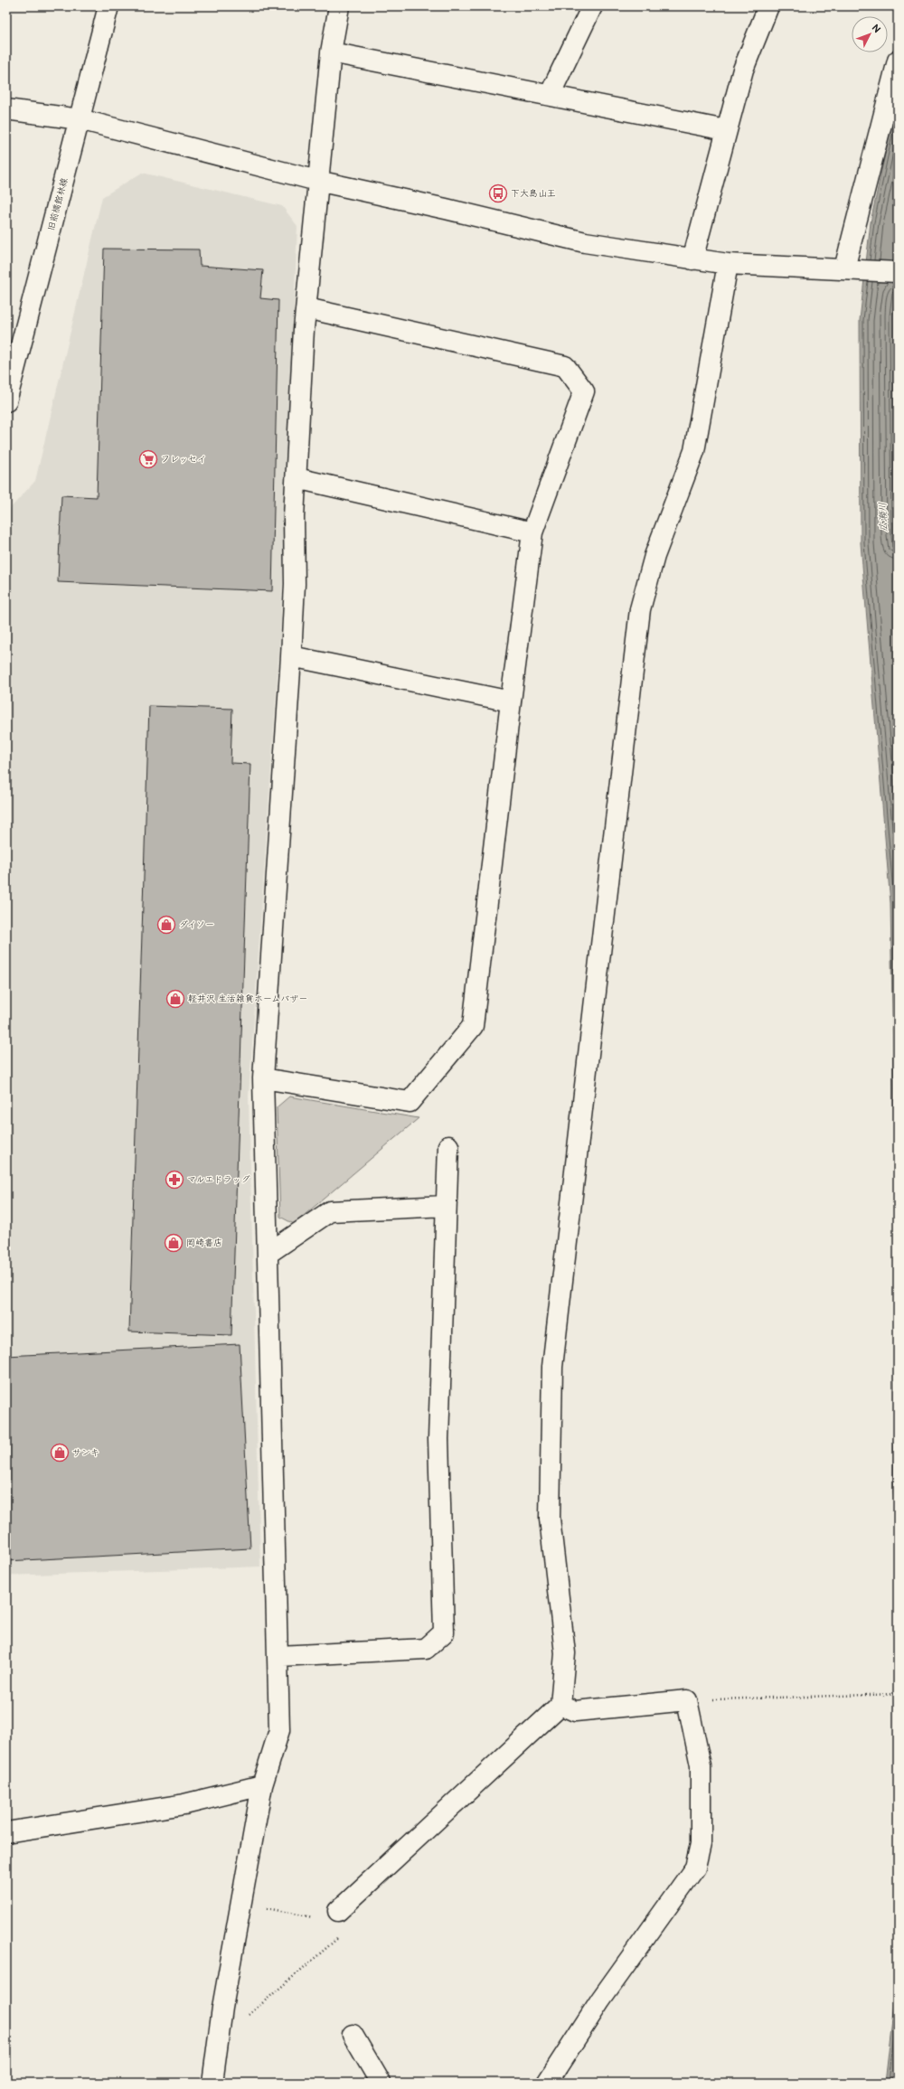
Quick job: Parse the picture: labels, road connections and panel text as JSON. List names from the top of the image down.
{
  "streets": {
    "street": ["旧前橋館林線"]
  },
  "water": ["広瀬川"],
  "places": {
    "bus stop": ["下大島山王"],
    "supermarket": ["フレッセイ"],
    "shop": [
      "ダイソー",
      "軽井沢 生活雑貨ホームバザー",
      "岡崎書店",
      "サンキ"
    ],
    "pharmacy": ["マルエドラッグ"]
  },
  "north": "top right"
}
